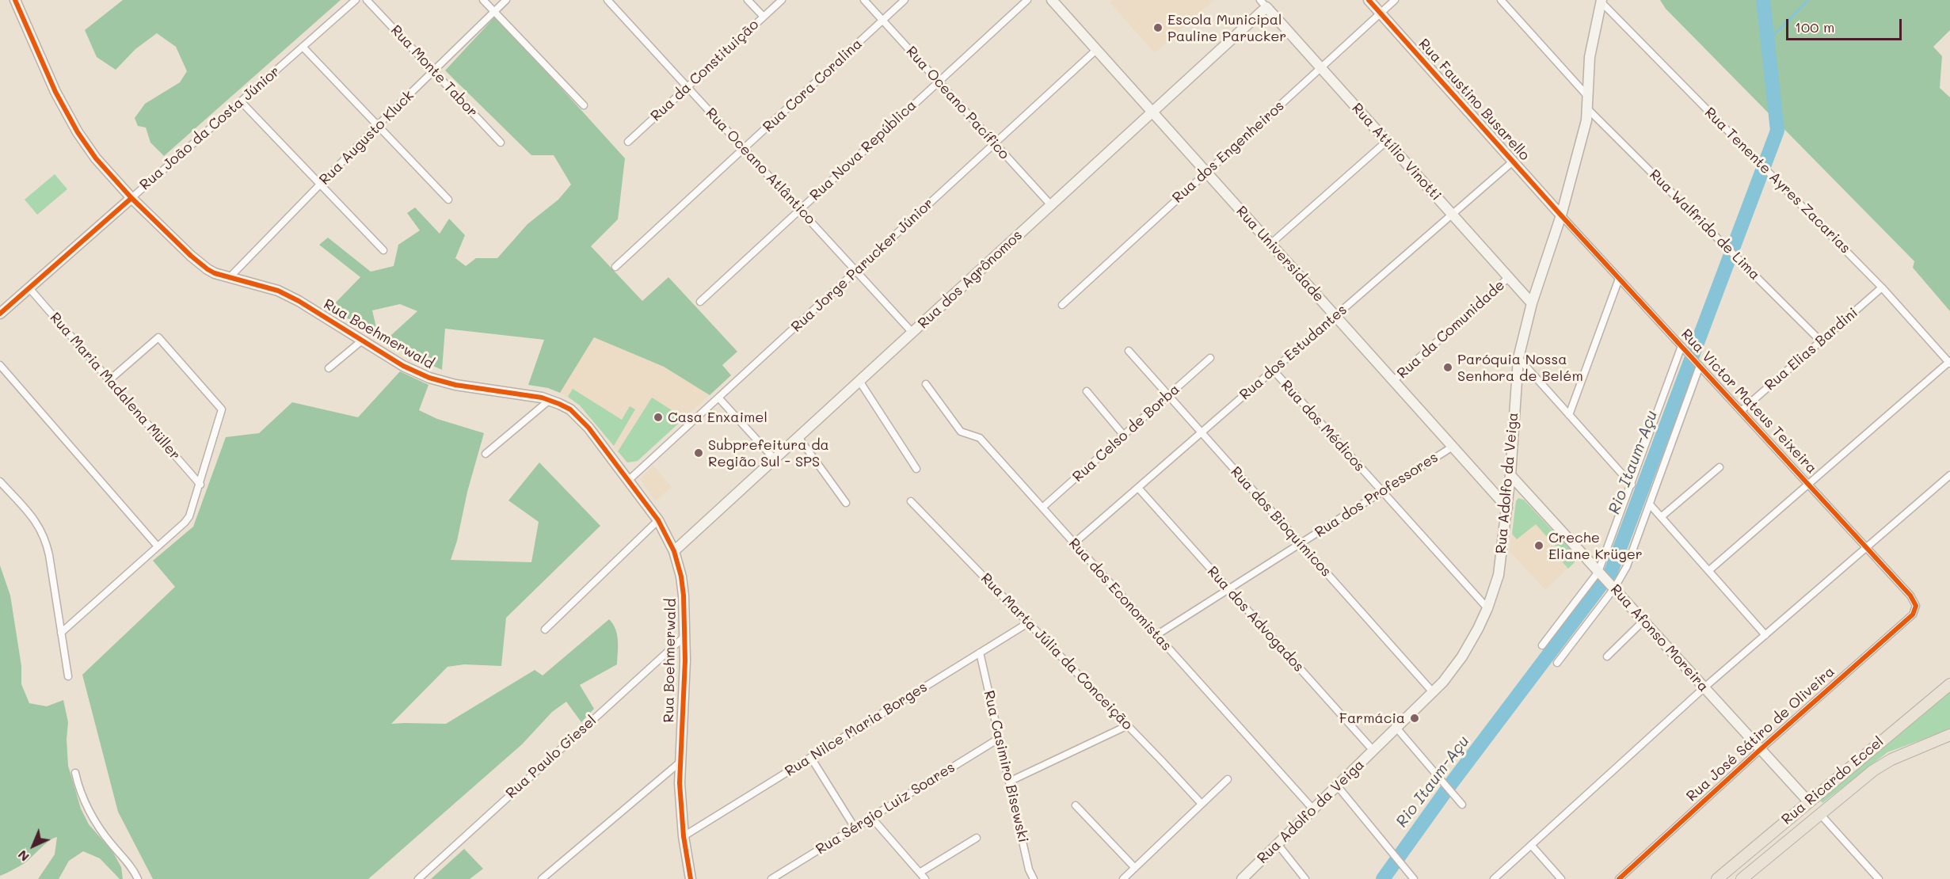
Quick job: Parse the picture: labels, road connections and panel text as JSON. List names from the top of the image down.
{
  "streets": {
    "main road": ["Rua Ricardo Eccel"],
    "street": [
      "Rua da Constituição",
      "Rua Monte Tabor",
      "Rua Cora Coralina",
      "Rua Faustino Busarello",
      "Rua Oceano Pacífico",
      "Rua João da Costa Júnior",
      "Rua Augusto Kluck",
      "Rua Nova República",
      "Rua dos Engenheiros",
      "Rua Attílio Vinotti",
      "Rua Oceano Atlântico",
      "Rua Tenente Ayres Zacarias",
      "Rua Walfrido de Lima",
      "Rua Universidade",
      "Rua Jorge Parucker Júnior",
      "Rua dos Agrônomos",
      "Rua da Comunidade",
      "Rua Boehmerwald",
      "Rua Elias Bardini",
      "Rua dos Estudantes",
      "Rua Maria Madalena Müller",
      "Rua Victor Mateus Teixeira",
      "Rua dos Médicos",
      "Rua Celso de Borba",
      "Rua Adolfo da Veiga",
      "Rua dos Professores",
      "Rua dos Bioquímicos",
      "Rua dos Economistas",
      "Rua dos Advogados",
      "Rua Afonso Moreira",
      "Rua Marta Júlia da Conceição",
      "Rua Nilce Maria Borges",
      "Rua José Sátiro de Oliveira",
      "Rua Paulo Giesel",
      "Rua Casimiro Bisewski",
      "Rua Sérgio Luiz Soares"
    ]
  },
  "crossings": [
    ["Rua da Constituição", "Rua Oceano Atlântico"],
    ["Rua Monte Tabor", "Rua Augusto Kluck"],
    ["Rua Cora Coralina", "Rua Oceano Pacífico"],
    ["Rua Cora Coralina", "Rua Oceano Atlântico"],
    ["Rua Faustino Busarello", "Rua dos Engenheiros"],
    ["Rua Faustino Busarello", "Rua dos Estudantes"],
    ["Rua Faustino Busarello", "Rua Victor Mateus Teixeira"],
    ["Rua Faustino Busarello", "Rua Adolfo da Veiga"],
    ["Rua Oceano Pacífico", "Rua Nova República"],
    ["Rua Oceano Pacífico", "Rua Jorge Parucker Júnior"],
    ["Rua Oceano Pacífico", "Rua dos Agrônomos"],
    ["Rua João da Costa Júnior", "Rua Boehmerwald"],
    ["Rua João da Costa Júnior", "Rua Maria Madalena Müller"],
    ["Rua Augusto Kluck", "Rua Boehmerwald"],
    ["Rua Nova República", "Rua Oceano Atlântico"],
    ["Rua dos Engenheiros", "Rua Attílio Vinotti"],
    ["Rua dos Engenheiros", "Rua Universidade"],
    ["Rua Attílio Vinotti", "Rua dos Agrônomos"],
    ["Rua Attílio Vinotti", "Rua da Comunidade"],
    ["Rua Attílio Vinotti", "Rua dos Estudantes"],
    ["Rua Attílio Vinotti", "Rua Adolfo da Veiga"],
    ["Rua Oceano Atlântico", "Rua Jorge Parucker Júnior"],
    ["Rua Oceano Atlântico", "Rua dos Agrônomos"],
    ["Rua Tenente Ayres Zacarias", "Rua Elias Bardini"],
    ["Rua Tenente Ayres Zacarias", "Rua Adolfo da Veiga"],
    ["Rua Walfrido de Lima", "Rua Elias Bardini"],
    ["Rua Walfrido de Lima", "Rua Adolfo da Veiga"],
    ["Rua Universidade", "Rua Jorge Parucker Júnior"],
    ["Rua Universidade", "Rua dos Agrônomos"],
    ["Rua Universidade", "Rua da Comunidade"],
    ["Rua Universidade", "Rua dos Estudantes"],
    ["Rua Universidade", "Rua Adolfo da Veiga"],
    ["Rua Universidade", "Rua dos Professores"],
    ["Rua Jorge Parucker Júnior", "Rua Boehmerwald"],
    ["Rua dos Agrônomos", "Rua Boehmerwald"],
    ["Rua Boehmerwald", "Rua Nilce Maria Borges"],
    ["Rua Boehmerwald", "Rua Paulo Giesel"],
    ["Rua Elias Bardini", "Rua Victor Mateus Teixeira"],
    ["Rua dos Estudantes", "Rua dos Médicos"],
    ["Rua dos Estudantes", "Rua dos Bioquímicos"],
    ["Rua dos Estudantes", "Rua dos Economistas"],
    ["Rua dos Estudantes", "Rua dos Advogados"],
    ["Rua Victor Mateus Teixeira", "Rua Adolfo da Veiga"],
    ["Rua Victor Mateus Teixeira", "Rua José Sátiro de Oliveira"],
    ["Rua dos Médicos", "Rua Adolfo da Veiga"],
    ["Rua dos Médicos", "Rua dos Professores"],
    ["Rua Celso de Borba", "Rua dos Bioquímicos"],
    ["Rua Celso de Borba", "Rua dos Economistas"],
    ["Rua Adolfo da Veiga", "Rua dos Bioquímicos"],
    ["Rua Adolfo da Veiga", "Rua dos Economistas"],
    ["Rua Adolfo da Veiga", "Rua dos Advogados"],
    ["Rua Adolfo da Veiga", "Rua Afonso Moreira"],
    ["Rua dos Professores", "Rua dos Bioquímicos"],
    ["Rua dos Professores", "Rua dos Economistas"],
    ["Rua dos Professores", "Rua dos Advogados"],
    ["Rua Afonso Moreira", "Rua José Sátiro de Oliveira"],
    ["Rua Afonso Moreira", "Rua Ricardo Eccel"],
    ["Rua Marta Júlia da Conceição", "Rua Nilce Maria Borges"],
    ["Rua Nilce Maria Borges", "Rua Casimiro Bisewski"],
    ["Rua Casimiro Bisewski", "Rua Sérgio Luiz Soares"]
  ],
  "water": ["Rio Itaum-Açu"],
  "places": [
    "Escola Municipal Pauline Parucker",
    "Paróquia Nossa Senhora de Belém",
    "Casa Enxaimel",
    "Subprefeitura da Região Sul - SPS",
    "Creche Eliane Krüger",
    "Farmácia"
  ],
  "scale_bar": "100 m",
  "north": "bottom left"
}
